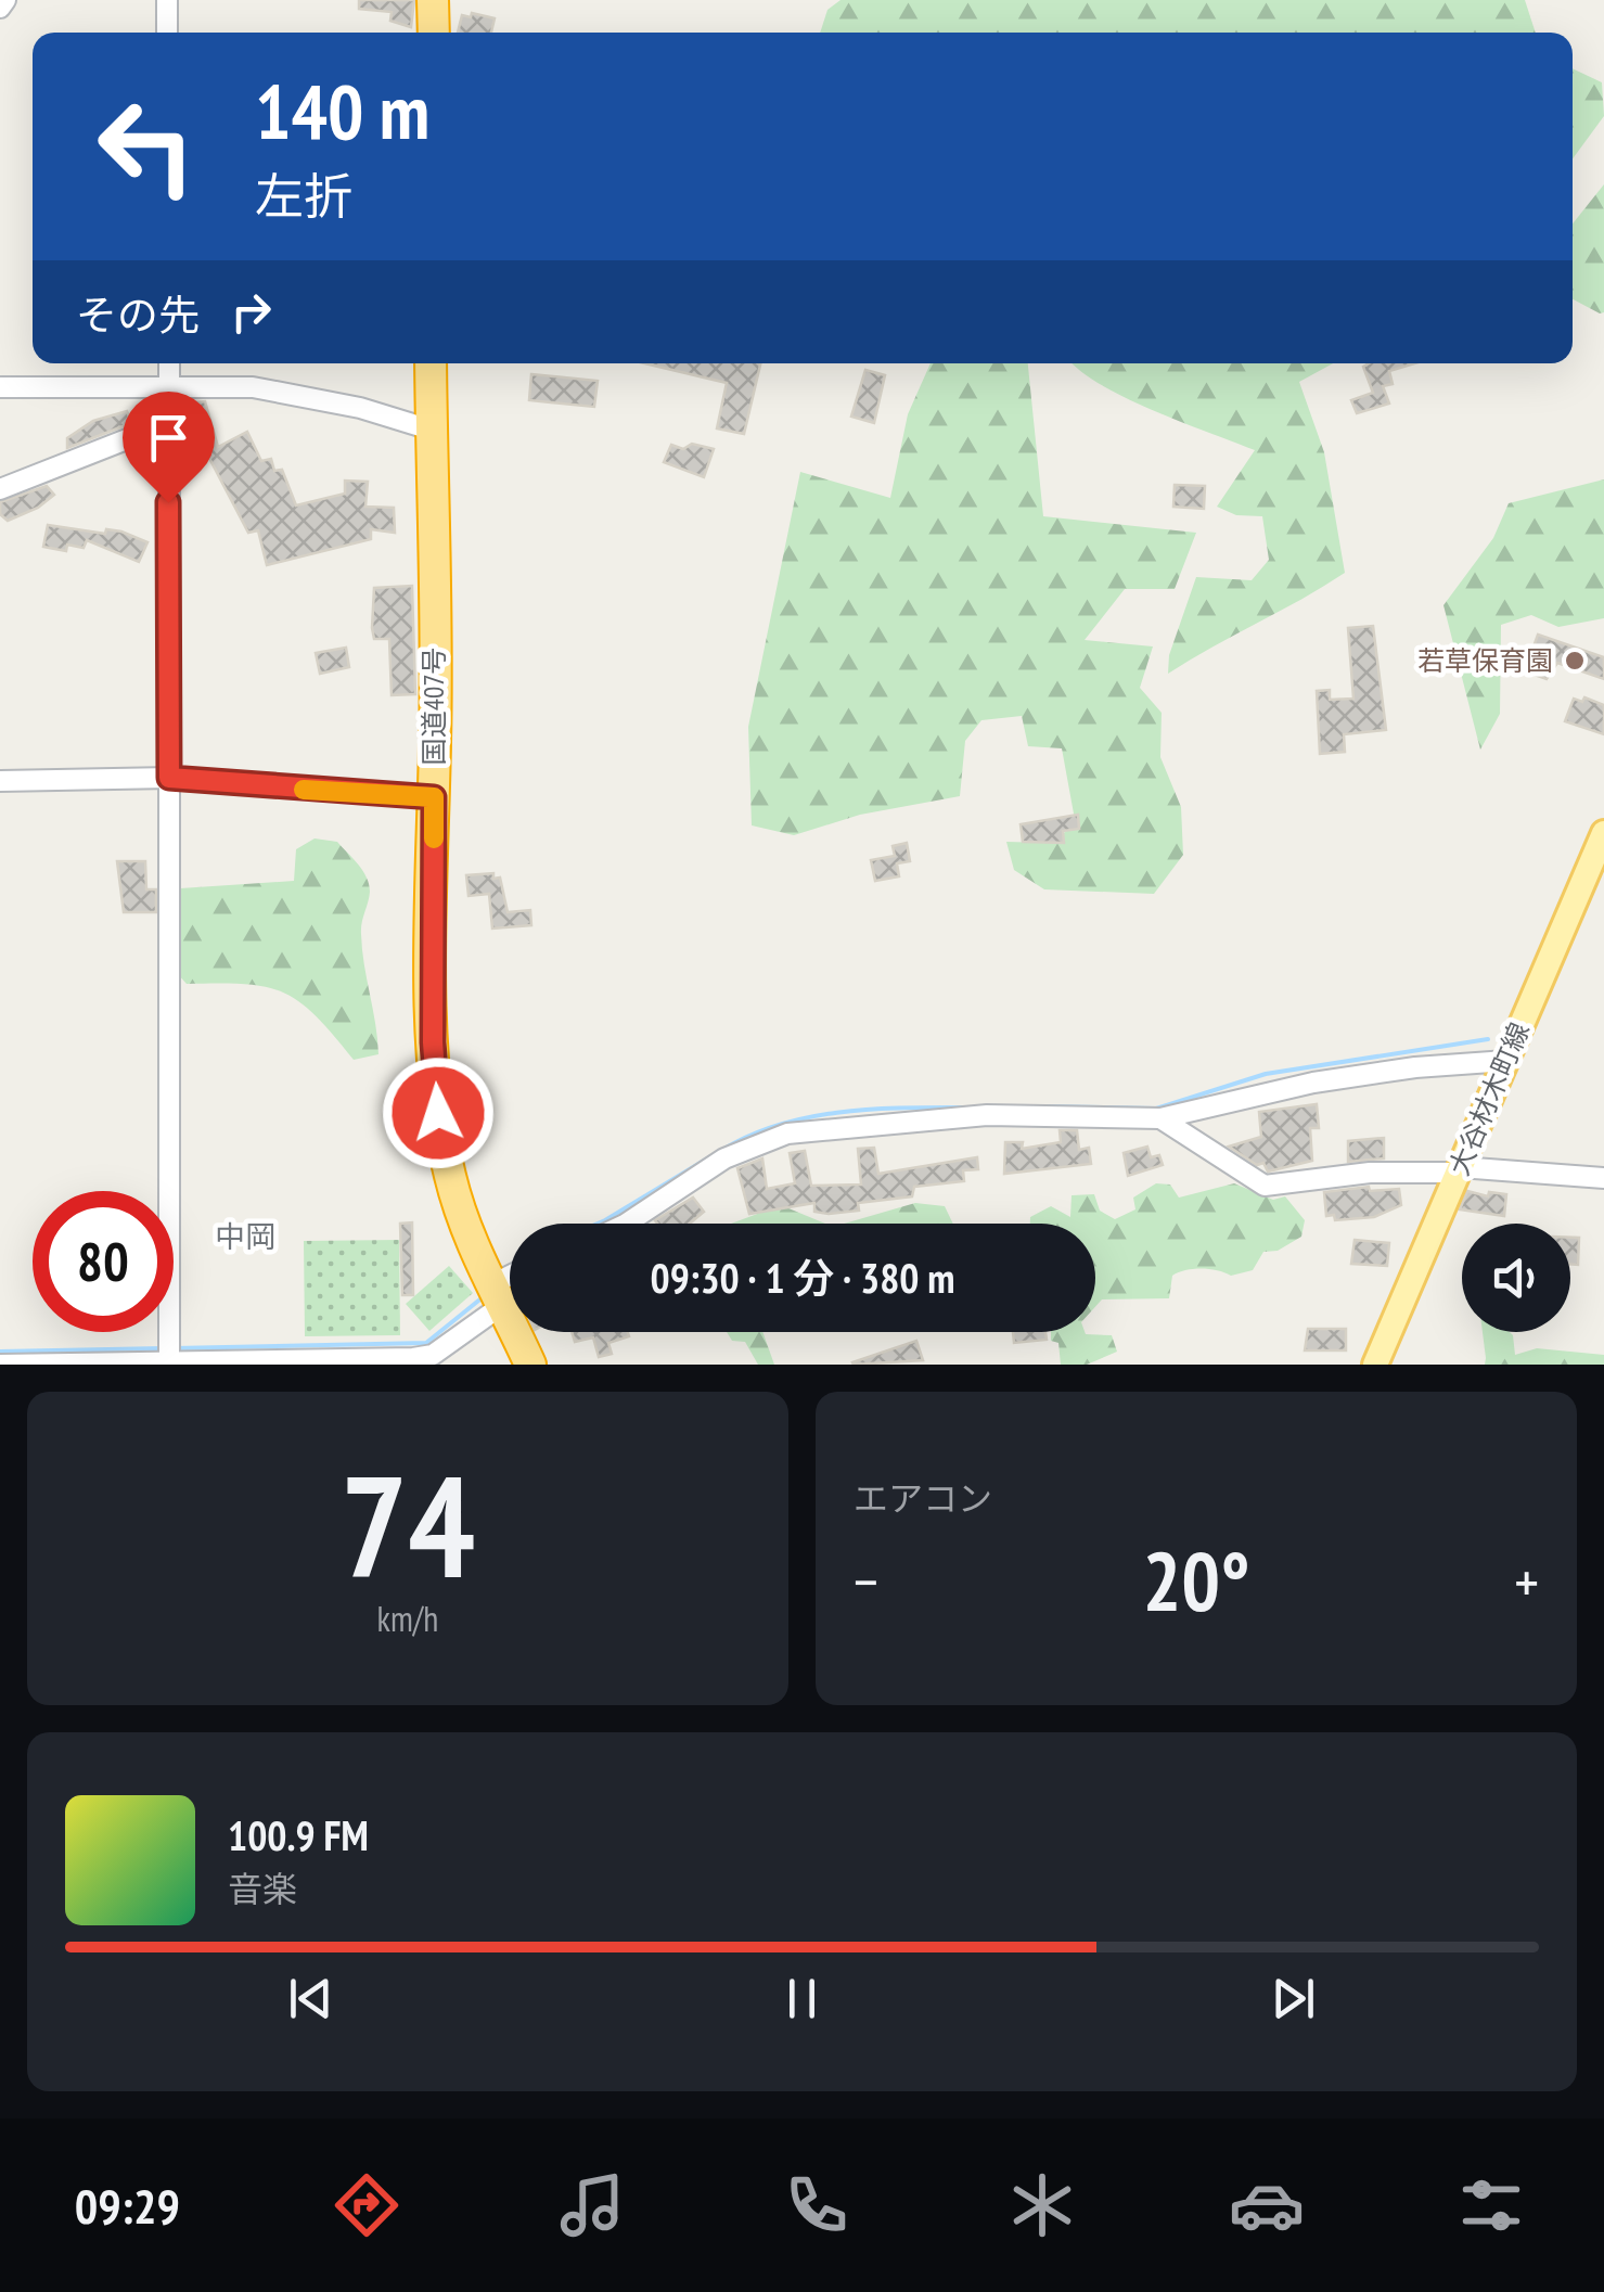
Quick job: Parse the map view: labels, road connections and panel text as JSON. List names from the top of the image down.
{
  "streets": {
    "highway": ["国道407号"],
    "main road": ["大谷材木町線"]
  },
  "districts": ["中岡"],
  "places": ["若草保育園"],
  "page": {
    "turn": ["140 m", "左折"],
    "then": "その先",
    "limit": "80",
    "trip": "09:30 · 1 分 · 380 m",
    "tile": [
      ["74", "km/h"],
      "エアコン"
    ],
    "heat": ["−", "20°", "+"],
    "song": ["100.9 FM", "音楽"],
    "tabs": "09:29"
  }
}
